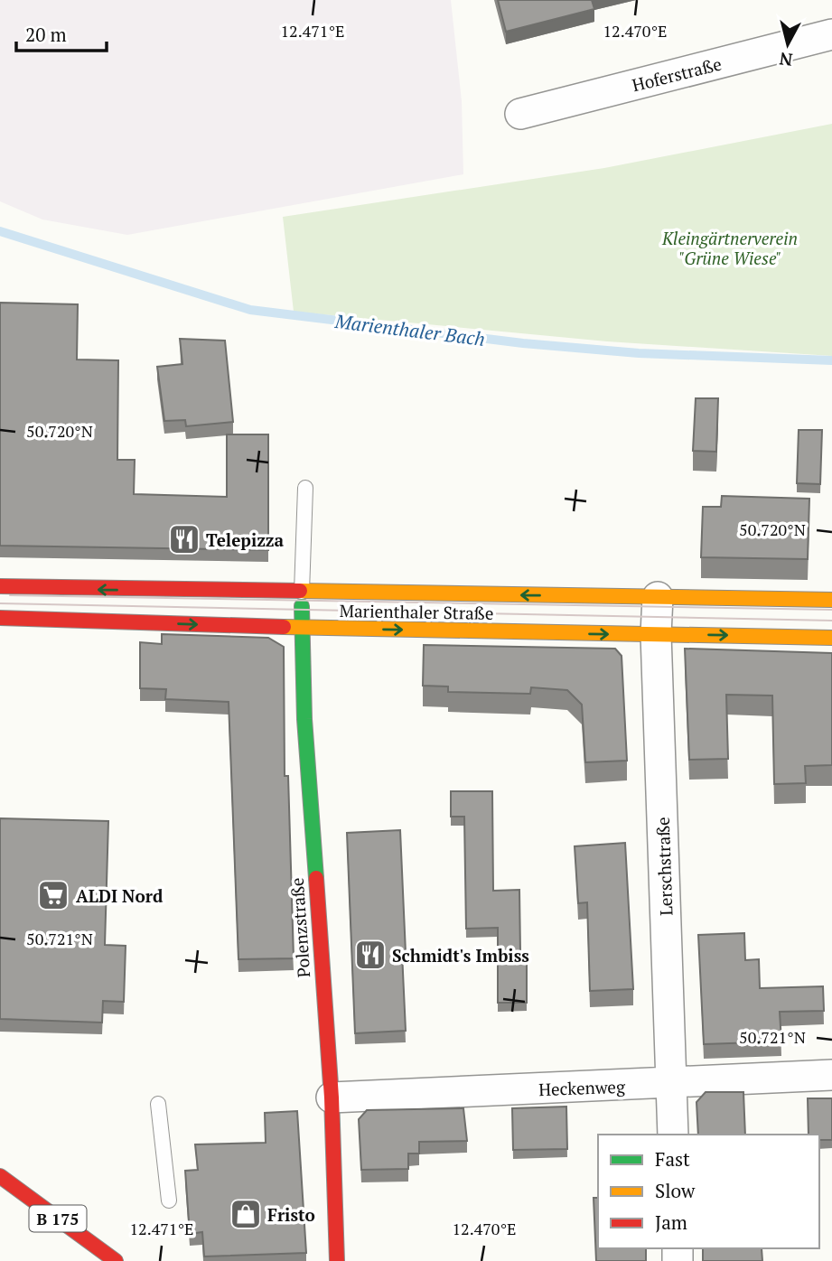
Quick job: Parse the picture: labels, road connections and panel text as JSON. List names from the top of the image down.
{
  "streets": {
    "main road": ["Marienthaler Straße", "Polenzstraße", "B 175"],
    "street": ["Hoferstraße", "Lerschstraße", "Heckenweg"]
  },
  "crossings": [
    ["Marienthaler Straße", "Lerschstraße"],
    ["Marienthaler Straße", "Polenzstraße"],
    ["Lerschstraße", "Heckenweg"],
    ["Polenzstraße", "Heckenweg"]
  ],
  "water": ["Marienthaler Bach"],
  "parks": ["Kleingärtnerverein \"Grüne Wiese\""],
  "places": {
    "restaurant": ["Telepizza", "Schmidt's Imbiss"],
    "supermarket": ["ALDI Nord"],
    "shop": ["Fristo"]
  },
  "legend": ["Fast", "Slow", "Jam"],
  "scale_bar": "20 m",
  "north": "bottom",
  "coordinates": [
    "12.471°E",
    "12.470°E",
    "50.720°N",
    "50.721°N"
  ]
}
